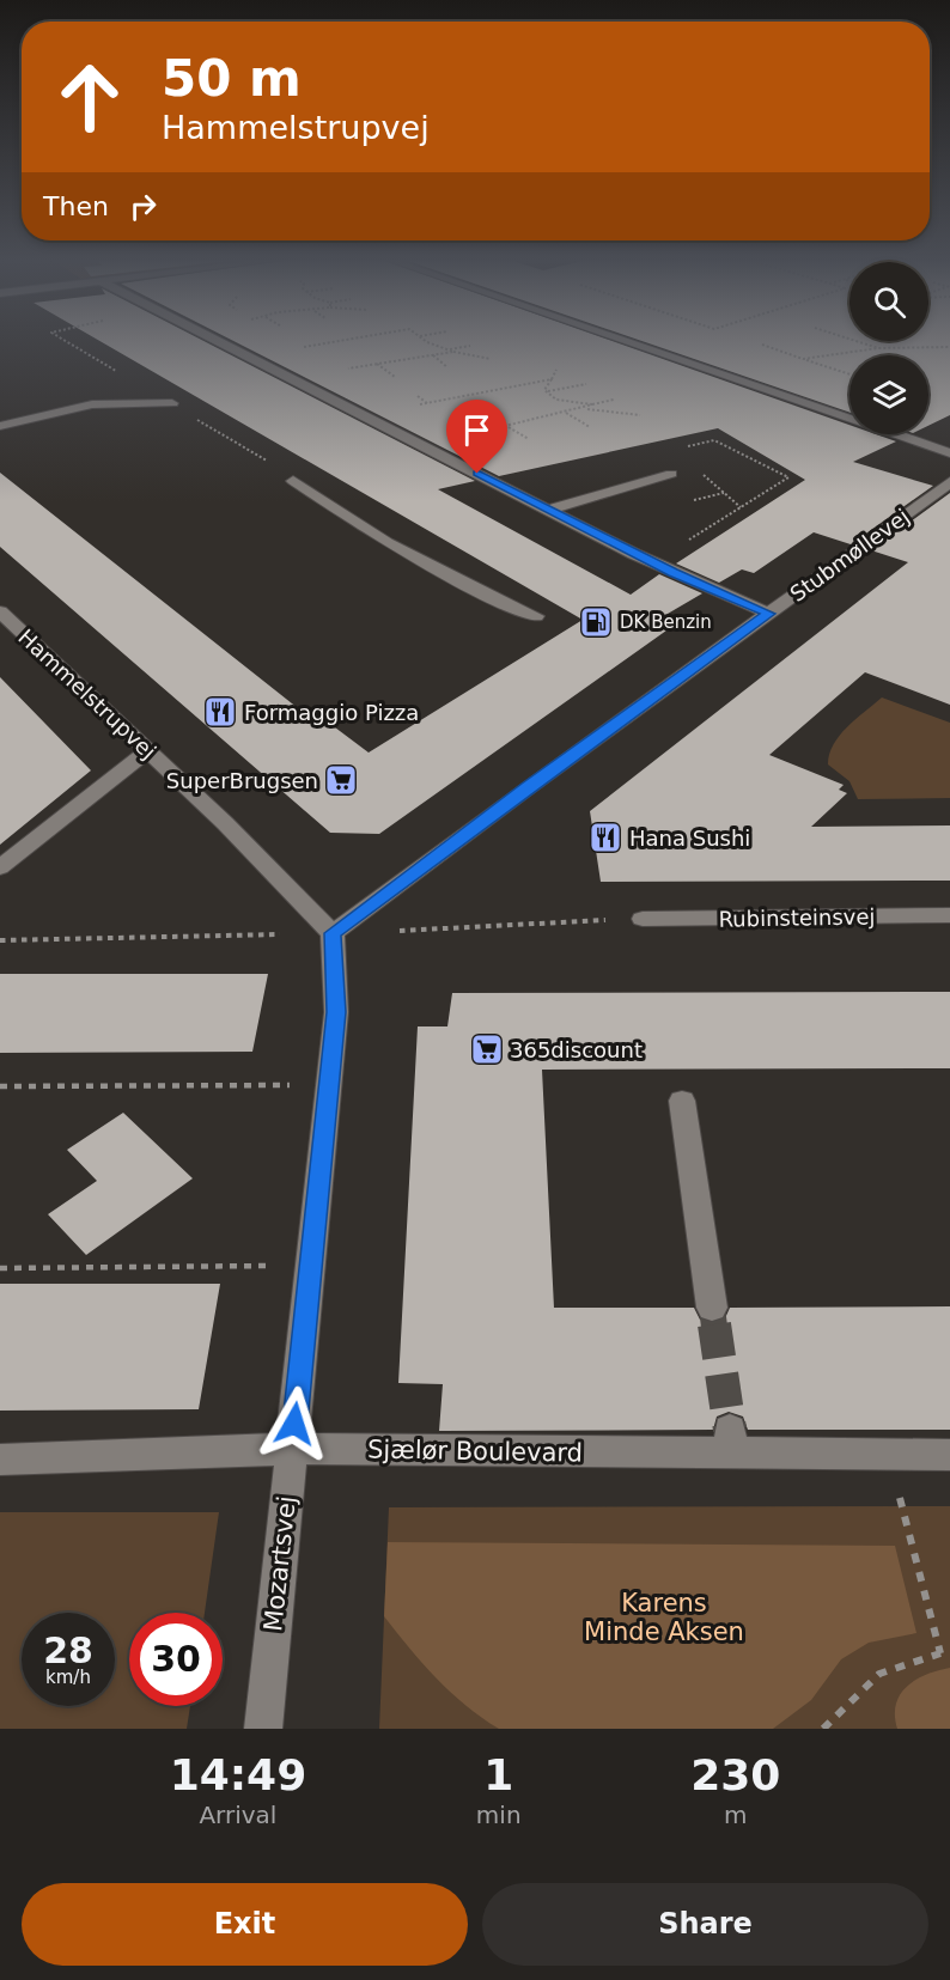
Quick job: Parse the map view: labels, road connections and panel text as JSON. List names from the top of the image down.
{
  "streets": {
    "street": [
      "Stubmøllevej",
      "Hammelstrupvej",
      "Rubinsteinsvej",
      "Sjælør Boulevard",
      "Mozartsvej"
    ]
  },
  "crossings": [
    ["Stubmøllevej", "Hammelstrupvej"],
    ["Stubmøllevej", "Mozartsvej"],
    ["Hammelstrupvej", "Mozartsvej"],
    ["Sjælør Boulevard", "Mozartsvej"]
  ],
  "parks": ["Karens Minde Aksen"],
  "places": {
    "fuel station": ["DK Benzin"],
    "restaurant": ["Formaggio Pizza", "Hana Sushi"],
    "supermarket": ["SuperBrugsen", "365discount"]
  },
  "page": {
    "turn": ["50 m", "Hammelstrupvej"],
    "then": "Then",
    "speed": "28 km/h",
    "limit": "30",
    "eta": [
      "14:49",
      "Arrival",
      "1",
      "min",
      "230",
      "m"
    ],
    "buttons": ["Exit", "Share"]
  }
}
